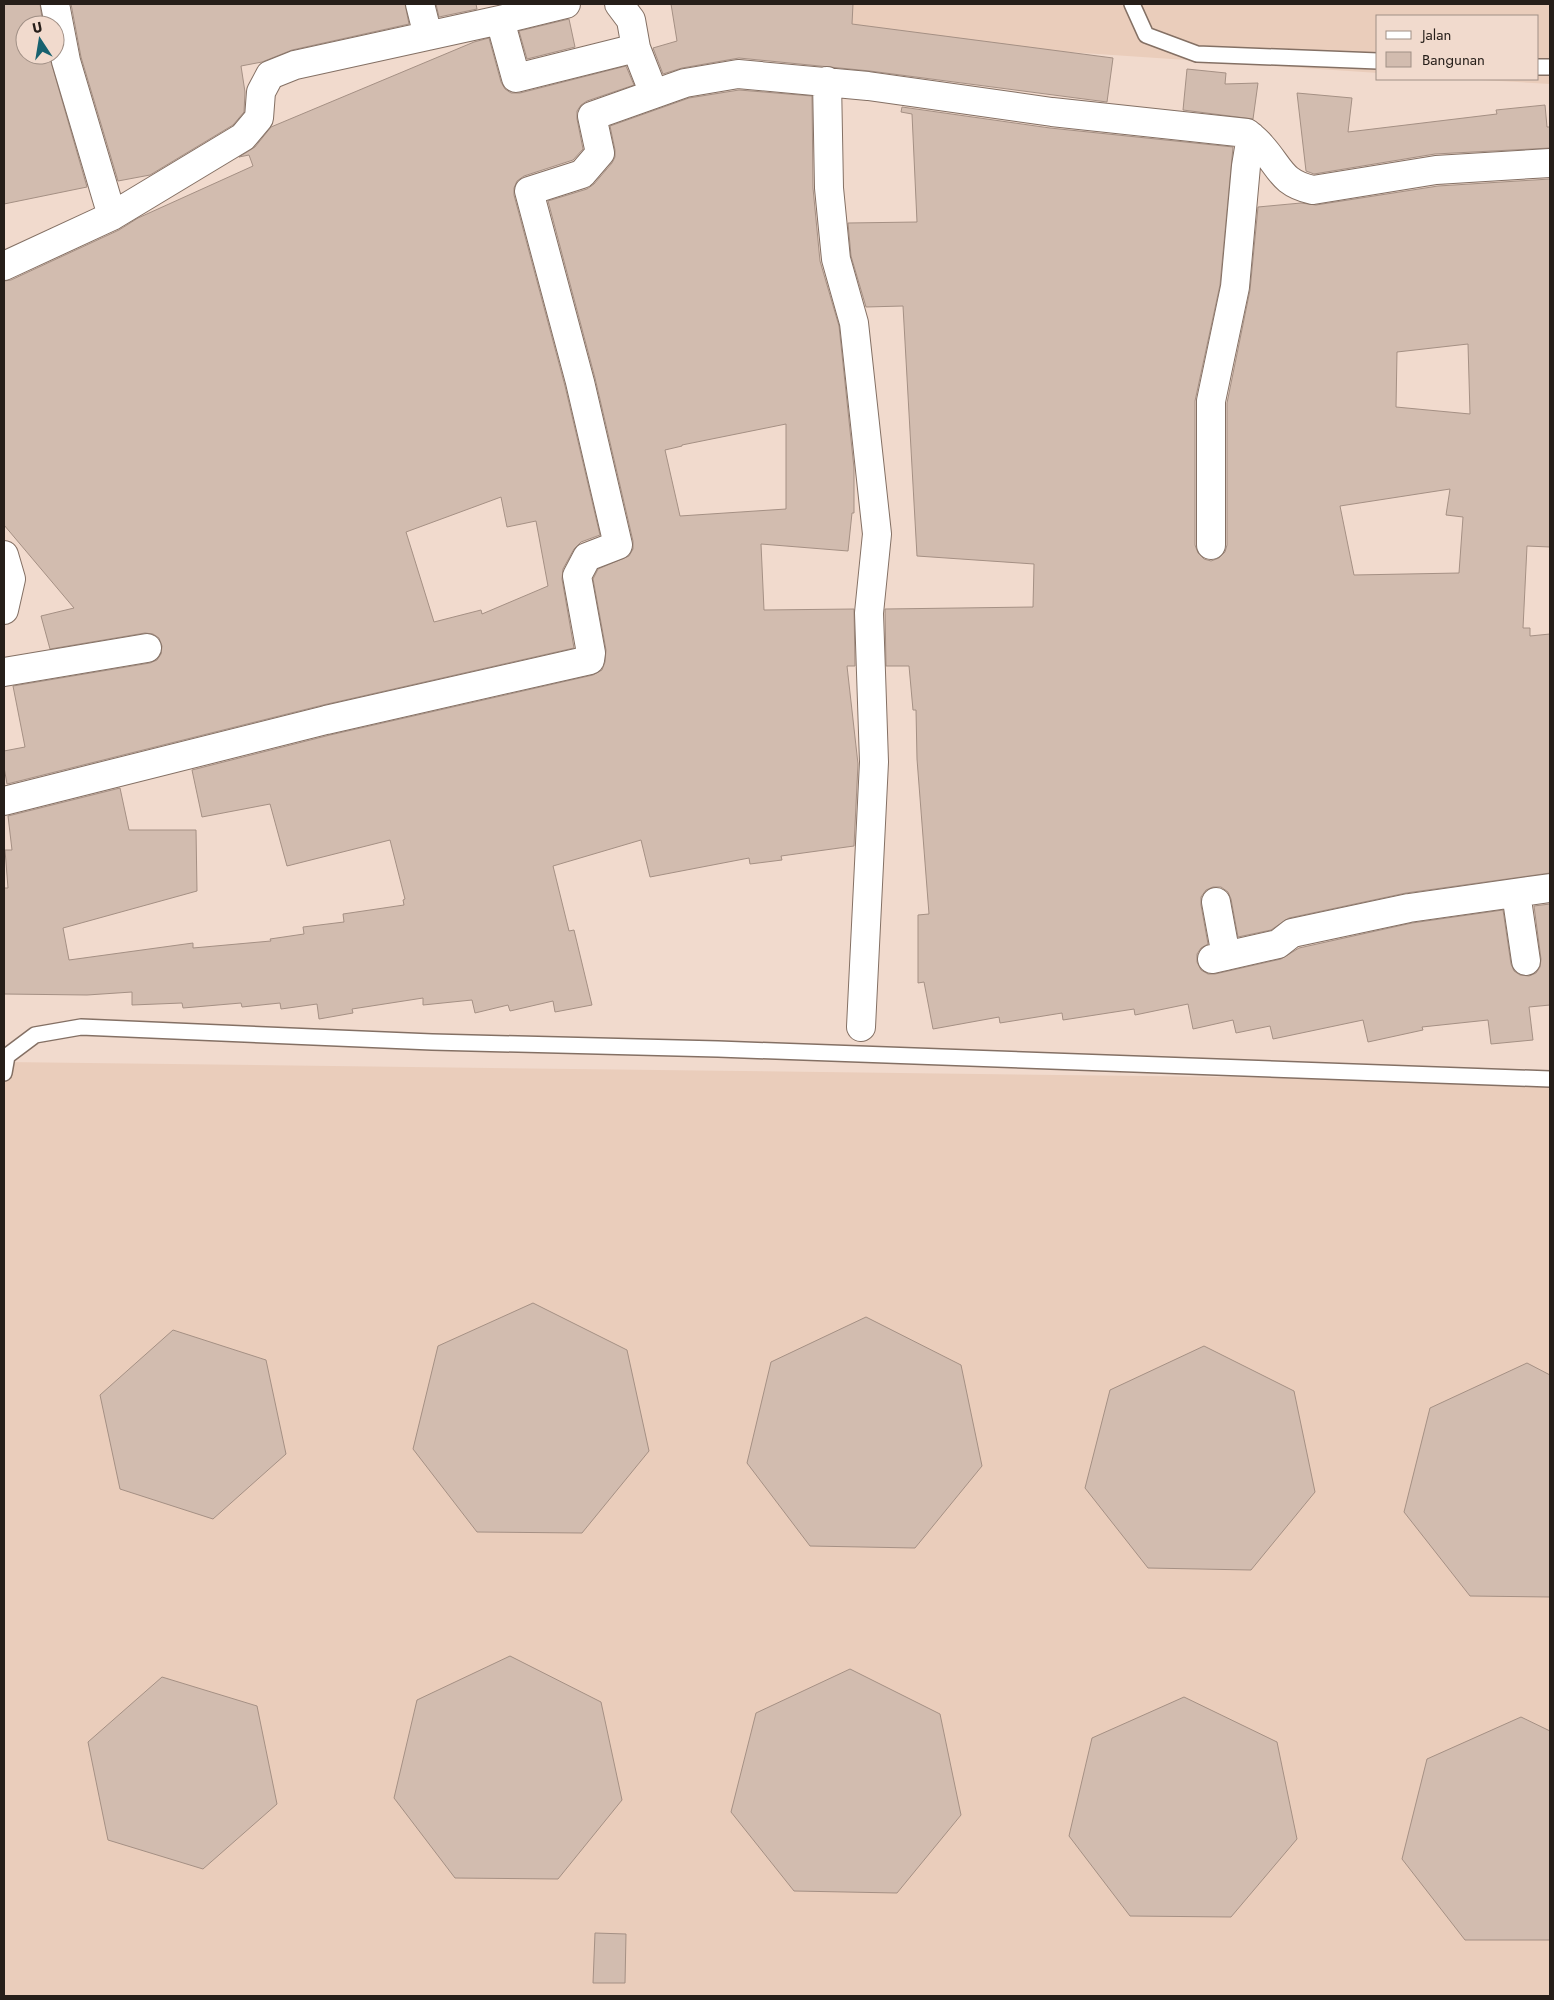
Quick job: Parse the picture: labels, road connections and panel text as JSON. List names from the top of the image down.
{
  "legend": ["Jalan", "Bangunan"],
  "north": "top"
}
